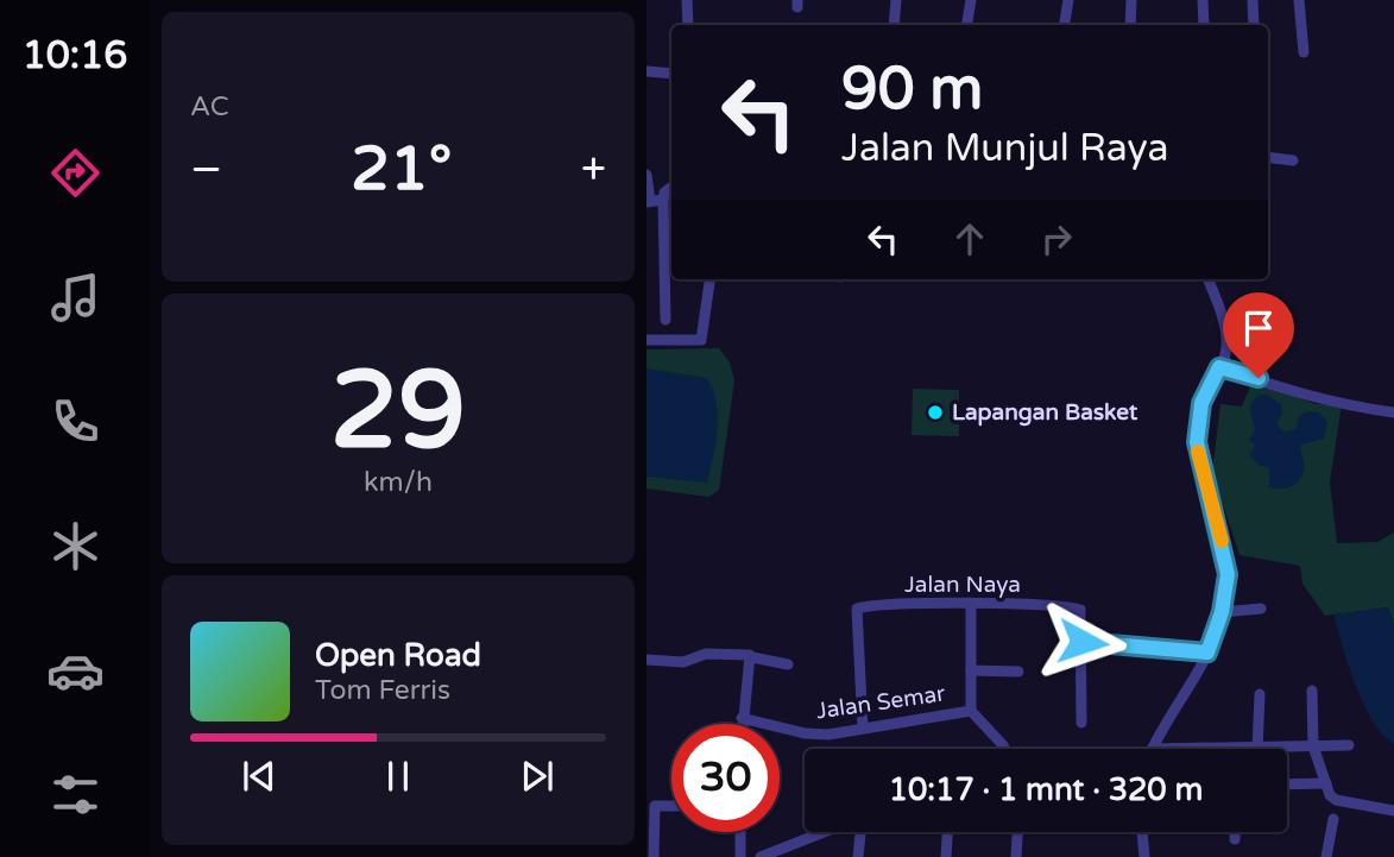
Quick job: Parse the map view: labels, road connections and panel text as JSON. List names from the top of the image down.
{
  "streets": {
    "street": ["Jalan Naya", "Jalan Semar"]
  },
  "crossings": [
    ["Jalan Naya", "Jalan Semar"]
  ],
  "places": ["Lapangan Basket"],
  "page": {
    "tabs": "10:16",
    "tile": [
      "AC",
      ["29", "km/h"]
    ],
    "turn": ["90 m", "Jalan Munjul Raya"],
    "heat": ["−", "21°", "+"],
    "song": ["Open Road", "Tom Ferris"],
    "limit": "30",
    "trip": "10:17 · 1 mnt · 320 m"
  }
}
